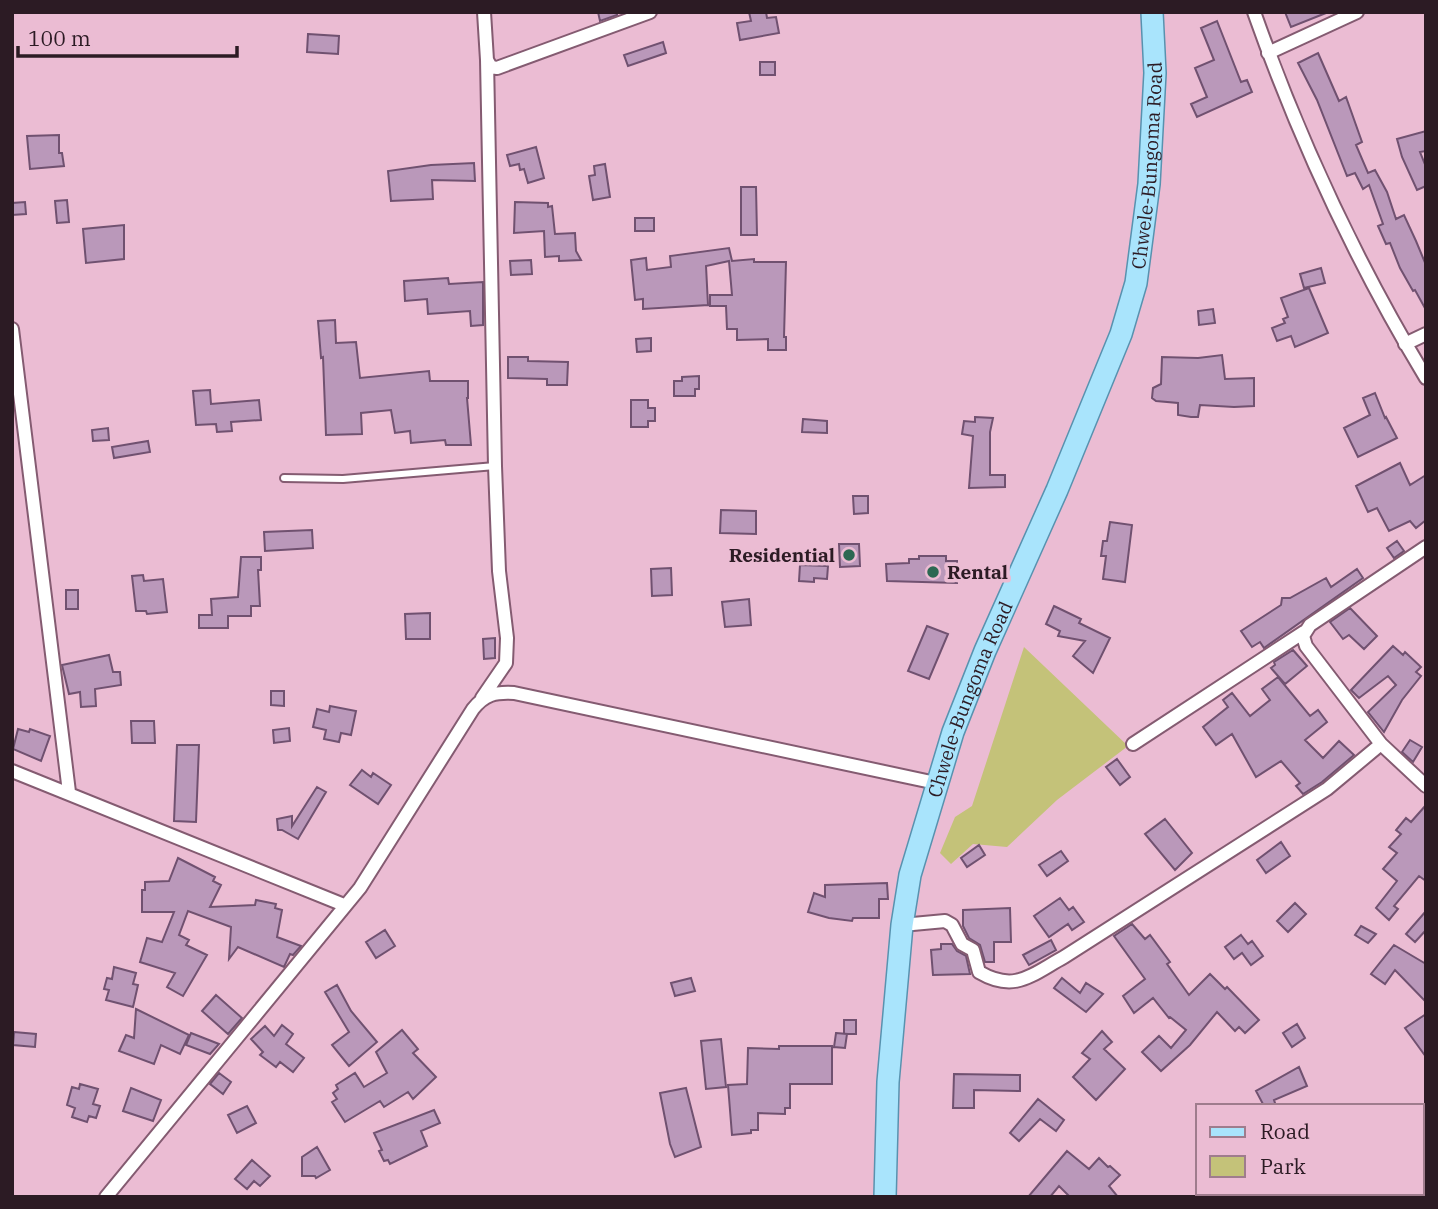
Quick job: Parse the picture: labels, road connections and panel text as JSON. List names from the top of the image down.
{
  "streets": {
    "main road": ["Chwele-Bungoma Road"]
  },
  "places": ["Residential", "Rental"],
  "legend": ["Road", "Park"],
  "scale_bar": "100 m"
}
